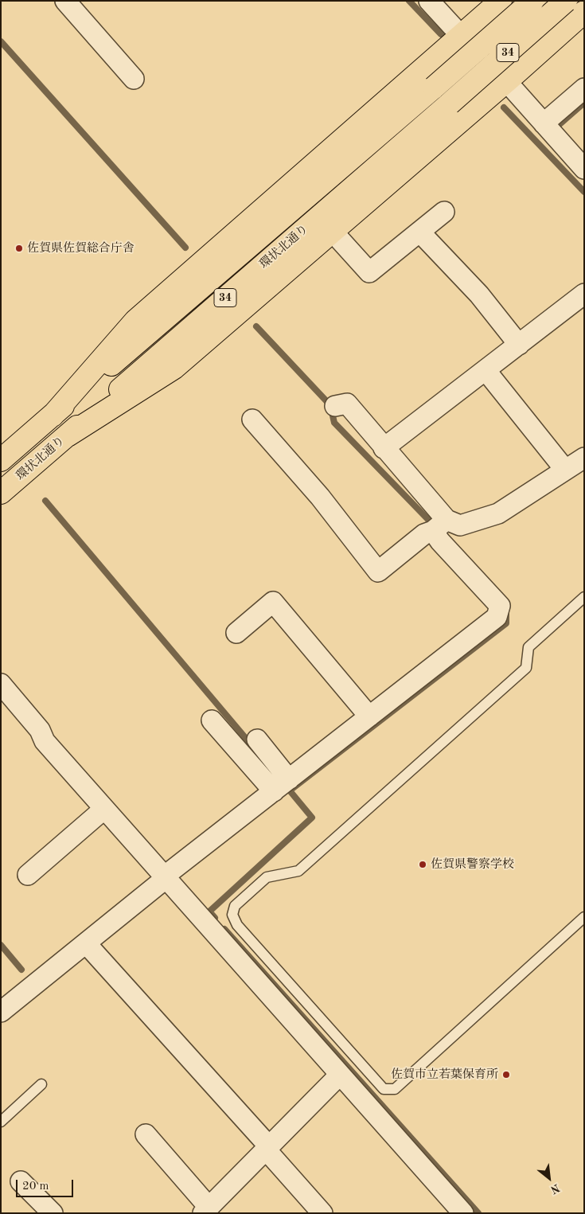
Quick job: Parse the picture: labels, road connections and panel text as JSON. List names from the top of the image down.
{
  "streets": {
    "highway": ["34", "環状北通り"]
  },
  "places": ["佐賀県佐賀総合庁舎", "佐賀県警察学校", "佐賀市立若葉保育所"],
  "scale_bar": "20 m",
  "north": "bottom right"
}
